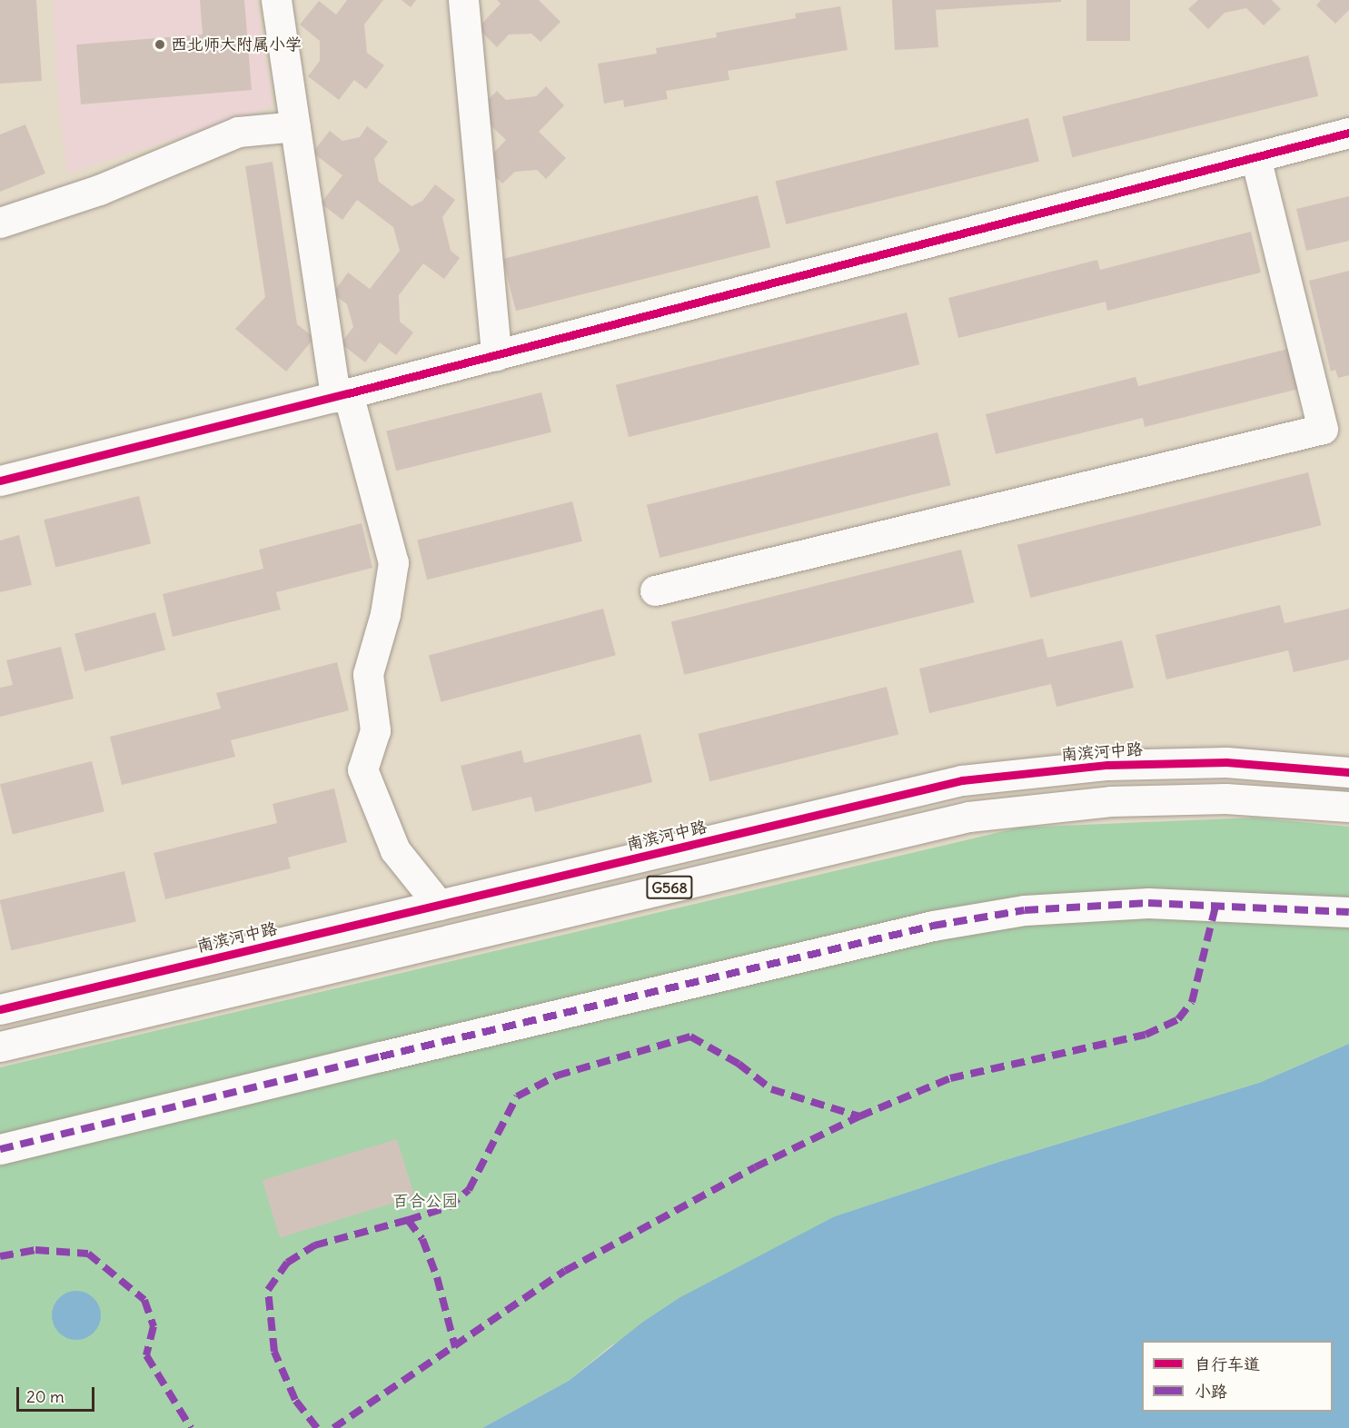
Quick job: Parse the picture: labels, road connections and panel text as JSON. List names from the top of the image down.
{
  "streets": {
    "main road": ["南滨河中路", "G568"]
  },
  "parks": ["百合公园"],
  "places": ["西北师大附属小学"],
  "legend": ["自行车道", "小路"],
  "scale_bar": "20 m"
}
